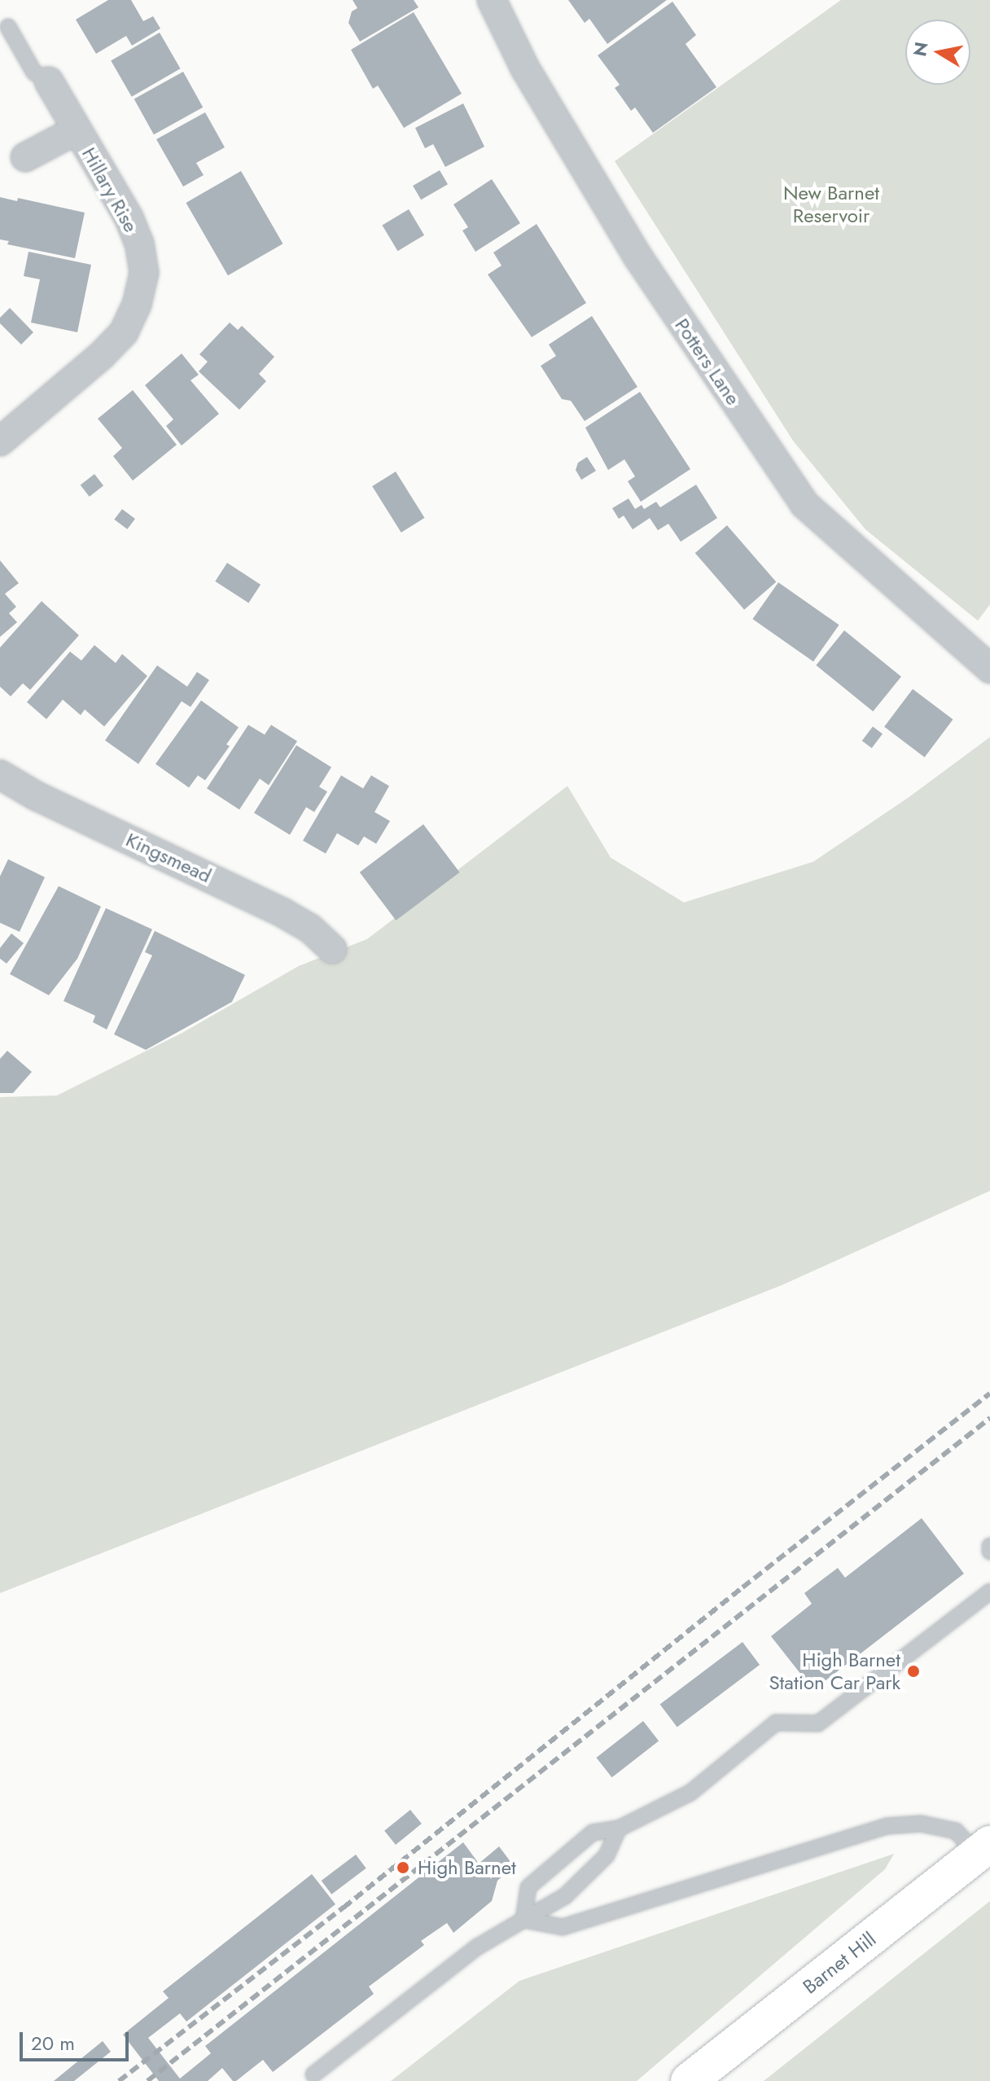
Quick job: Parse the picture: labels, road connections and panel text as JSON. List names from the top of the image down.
{
  "streets": {
    "main road": ["Barnet Hill"],
    "street": ["Hillary Rise", "Potters Lane", "Kingsmead"]
  },
  "parks": ["New Barnet Reservoir"],
  "places": ["High Barnet Station Car Park", "High Barnet"],
  "scale_bar": "20 m",
  "north": "left"
}
